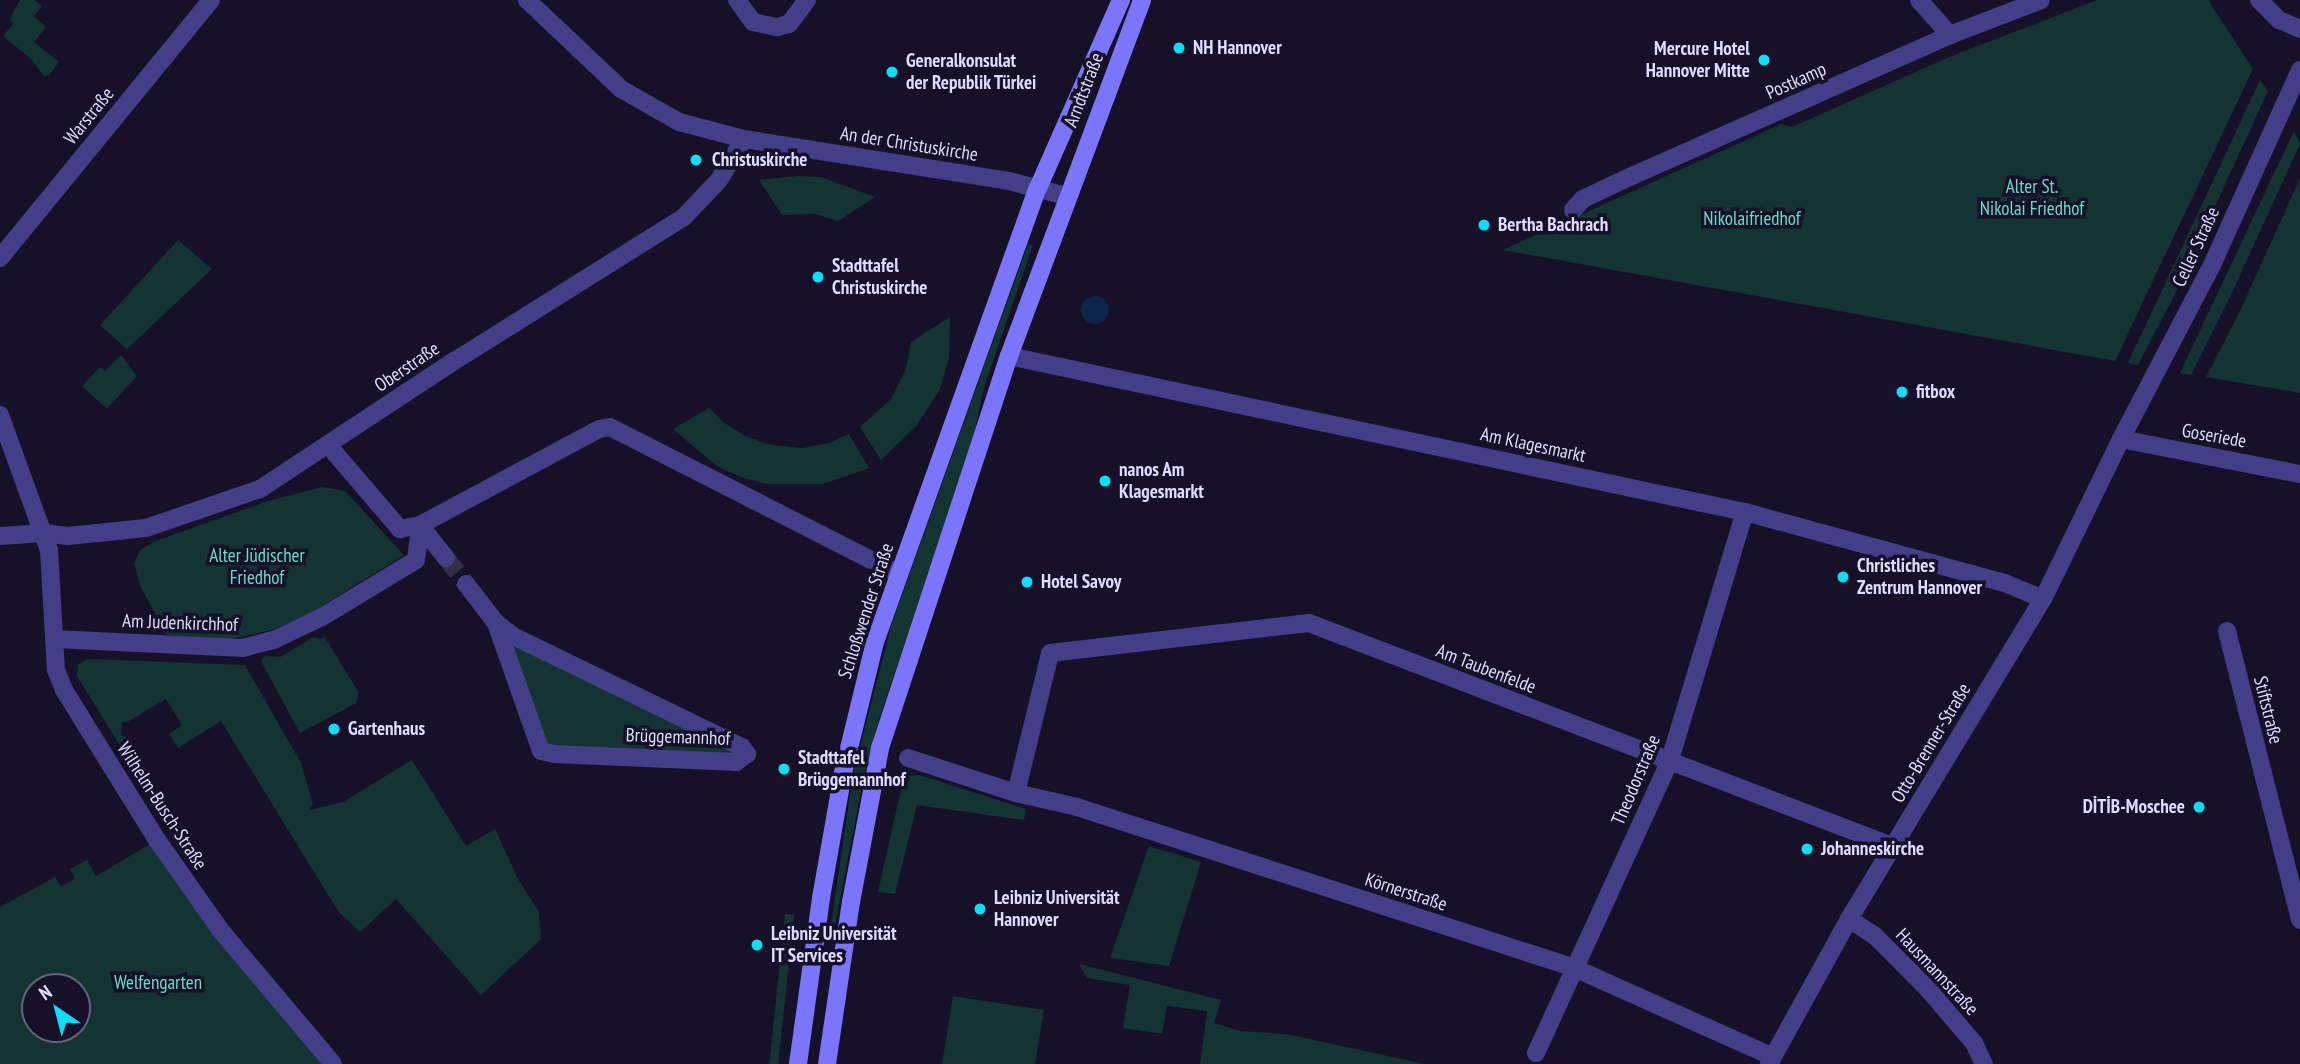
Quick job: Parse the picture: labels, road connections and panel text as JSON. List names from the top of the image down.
{
  "streets": {
    "main road": ["Arndtstraße", "Schloßwender Straße"],
    "street": [
      "Postkamp",
      "Warstraße",
      "An der Christuskirche",
      "Celler Straße",
      "Oberstraße",
      "Goseriede",
      "Am Klagesmarkt",
      "Am Judenkirchhof",
      "Am Taubenfelde",
      "Stiftstraße",
      "Brüggemannhof",
      "Otto-Brenner-Straße",
      "Theodorstraße",
      "Wilhelm-Busch-Straße",
      "Körnerstraße",
      "Hausmannstraße"
    ]
  },
  "crossings": [
    ["Arndtstraße", "An der Christuskirche"],
    ["Arndtstraße", "Schloßwender Straße"],
    ["An der Christuskirche", "Oberstraße"],
    ["An der Christuskirche", "Schloßwender Straße"],
    ["Celler Straße", "Goseriede"],
    ["Celler Straße", "Otto-Brenner-Straße"],
    ["Oberstraße", "Wilhelm-Busch-Straße"],
    ["Goseriede", "Otto-Brenner-Straße"],
    ["Am Klagesmarkt", "Otto-Brenner-Straße"],
    ["Am Klagesmarkt", "Theodorstraße"],
    ["Am Judenkirchhof", "Wilhelm-Busch-Straße"],
    ["Am Taubenfelde", "Otto-Brenner-Straße"],
    ["Am Taubenfelde", "Theodorstraße"],
    ["Am Taubenfelde", "Körnerstraße"],
    ["Otto-Brenner-Straße", "Körnerstraße"],
    ["Otto-Brenner-Straße", "Hausmannstraße"],
    ["Theodorstraße", "Körnerstraße"]
  ],
  "parks": [
    "Alter St. Nikolai Friedhof",
    "Nikolaifriedhof",
    "Alter Jüdischer Friedhof",
    "Welfengarten"
  ],
  "places": [
    "NH Hannover",
    "Mercure Hotel Hannover Mitte",
    "Generalkonsulat der Republik Türkei",
    "Christuskirche",
    "Bertha Bachrach",
    "Stadttafel Christuskirche",
    "fitbox",
    "nanos Am Klagesmarkt",
    "Christliches Zentrum Hannover",
    "Hotel Savoy",
    "Gartenhaus",
    "Stadttafel Brüggemannhof",
    "DİTİB-Moschee",
    "Johanneskirche",
    "Leibniz Universität Hannover",
    "Leibniz Universität IT Services"
  ],
  "north": "top left"
}
